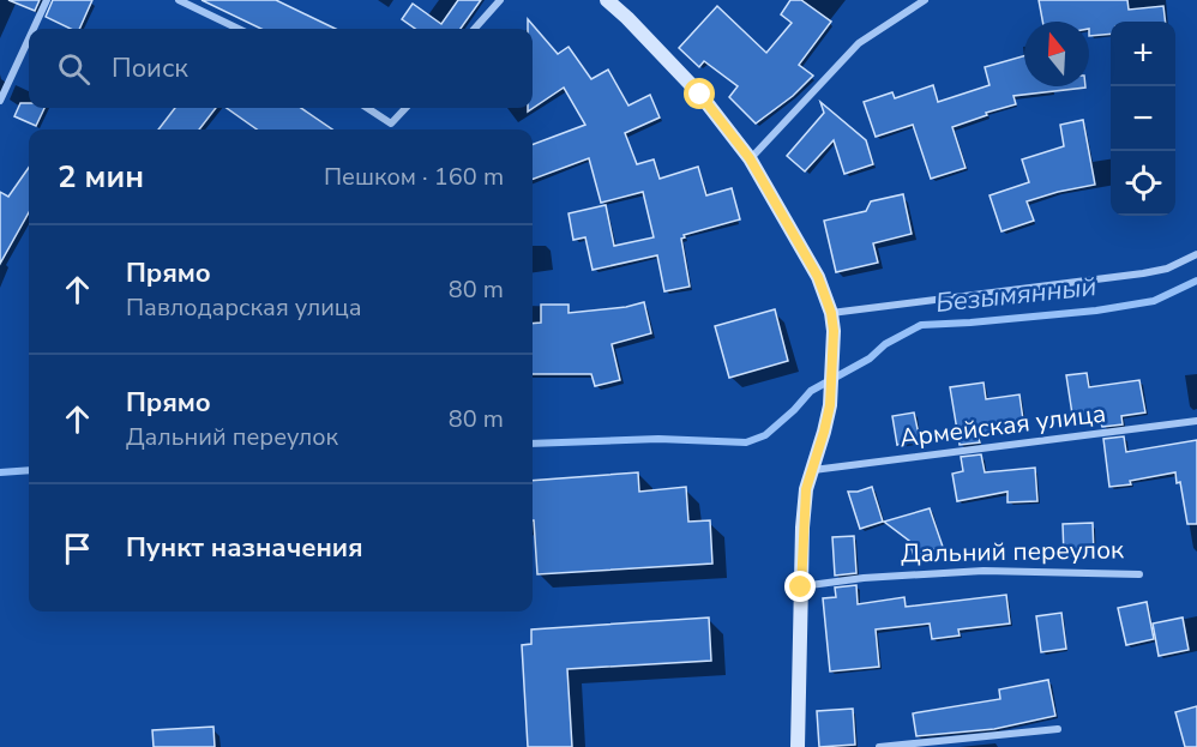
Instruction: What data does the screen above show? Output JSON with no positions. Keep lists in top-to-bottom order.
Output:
{
  "streets": {
    "street": ["Армейская улица", "Дальний переулок"]
  },
  "water": ["Безымянный"],
  "north": "top",
  "page": {
    "map_buttons": ["+", "−"],
    "search": "Поиск",
    "heading": ["2 мин", "Пешком · 160 m"],
    "list": [
      ["Прямо", "Павлодарская улица", "80 m"],
      ["Прямо", "Дальний переулок", "80 m"],
      "Пункт назначения"
    ]
  }
}
